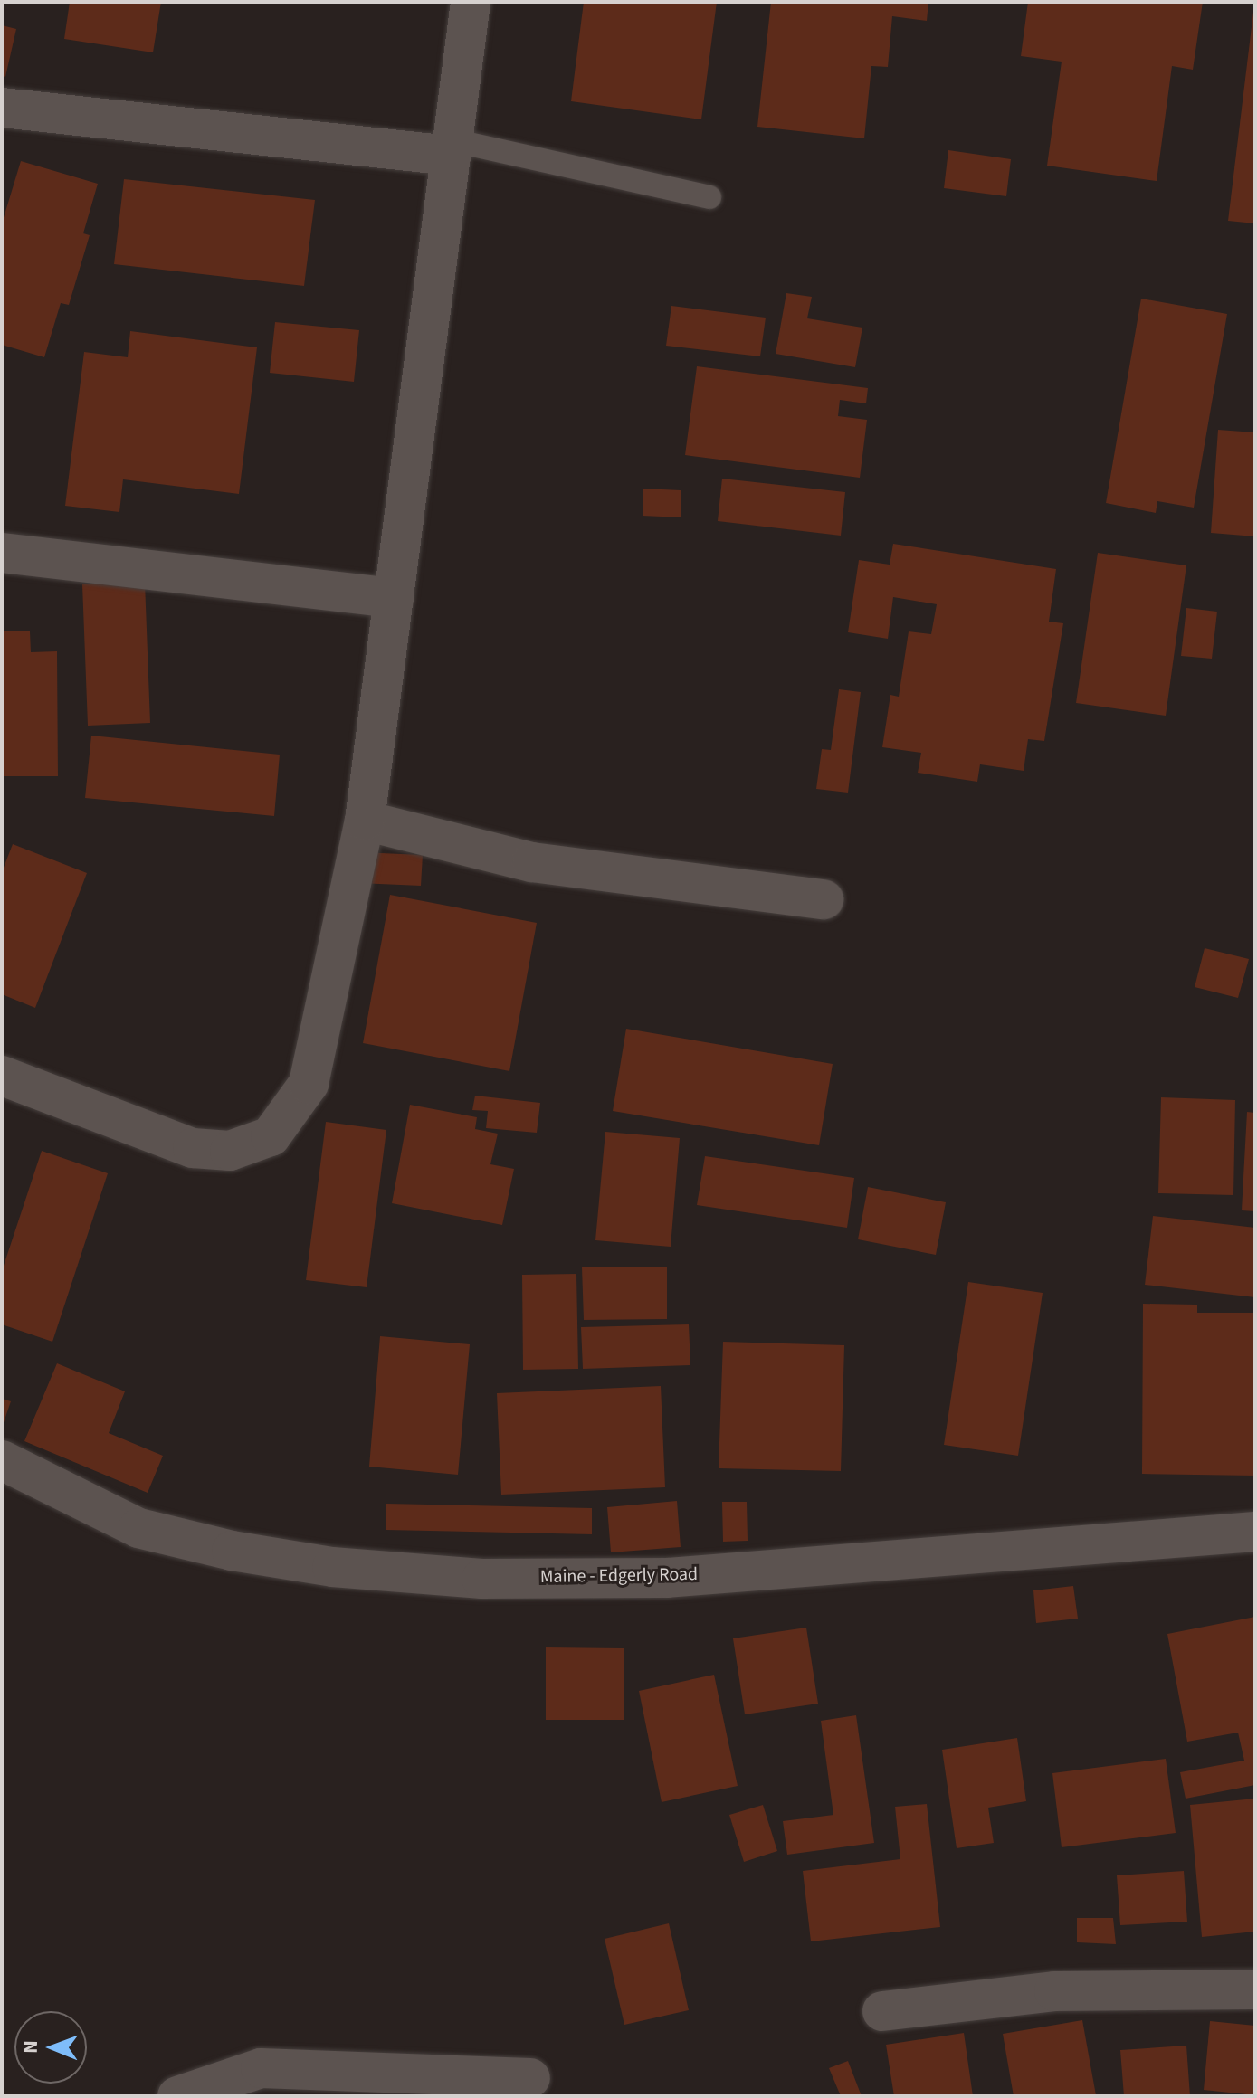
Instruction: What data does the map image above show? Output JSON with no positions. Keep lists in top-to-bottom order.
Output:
{
  "streets": {
    "street": ["Maine - Edgerly Road"]
  },
  "north": "left"
}
